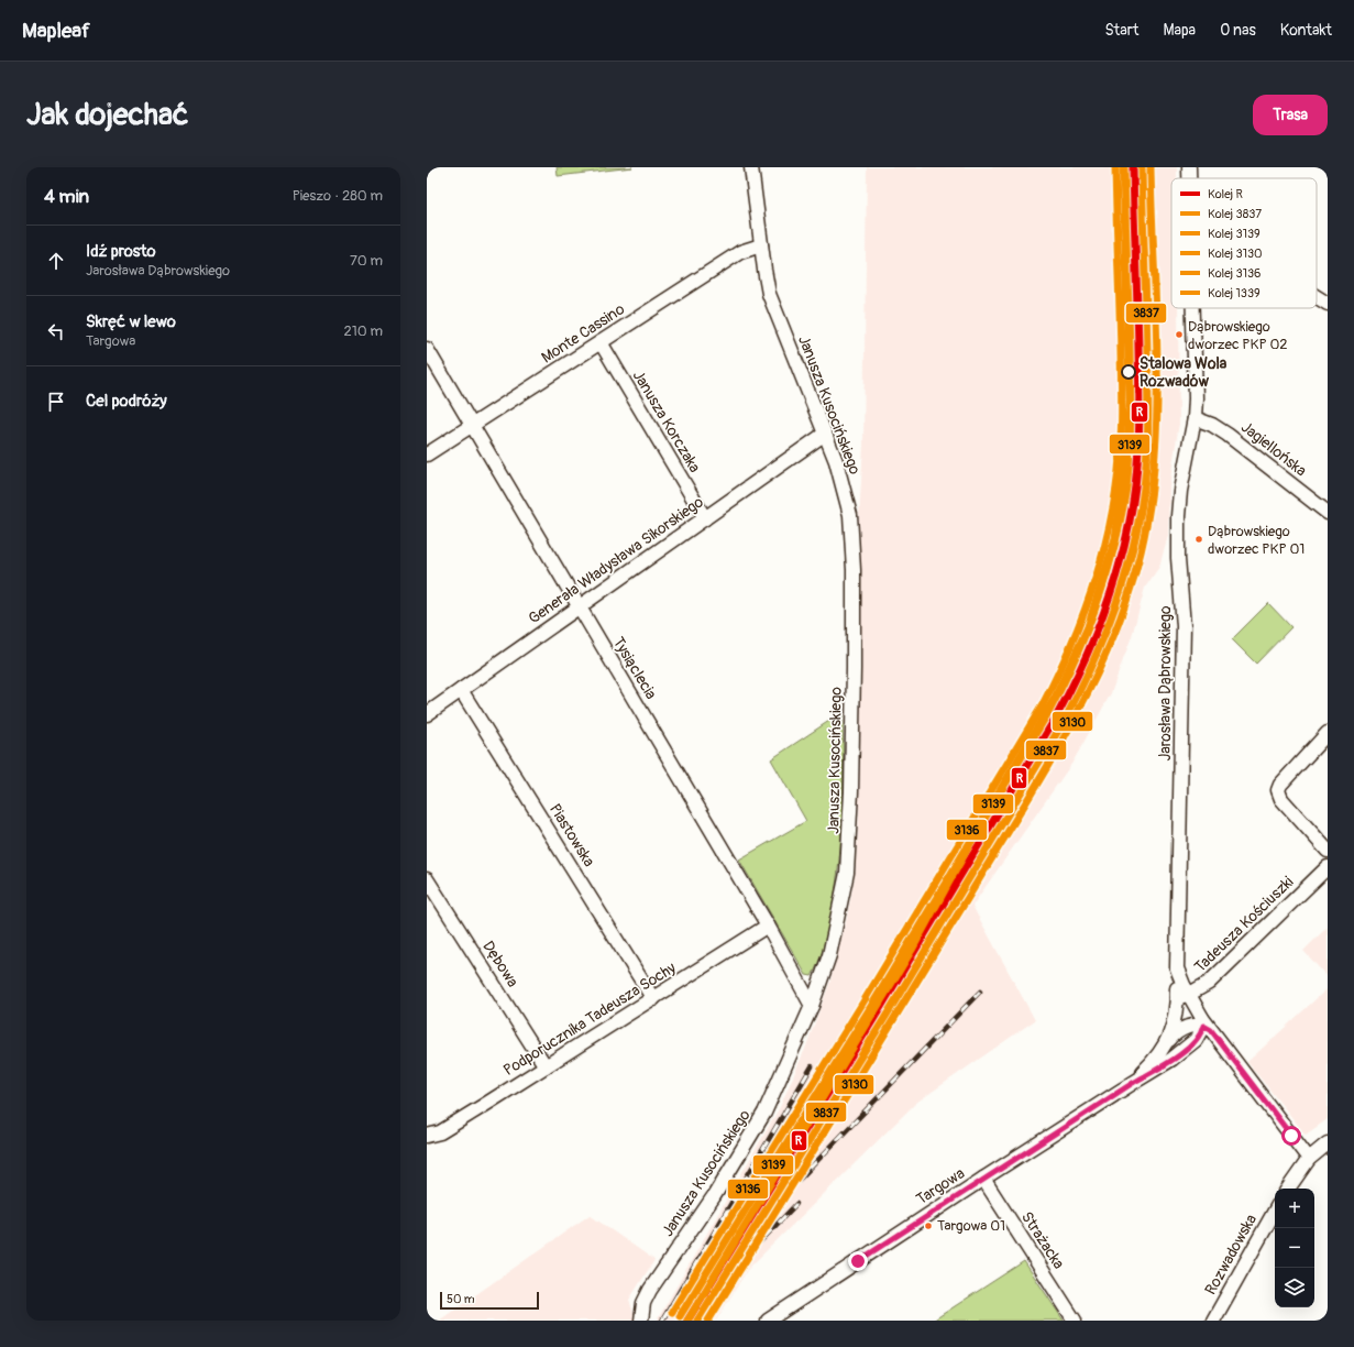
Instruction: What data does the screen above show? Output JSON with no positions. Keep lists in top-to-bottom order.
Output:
{
  "streets": {
    "street": [
      "Monte Cassino",
      "Janusza Kusocińskiego",
      "Janusza Korczaka",
      "Jagiellońska",
      "Generała Władysława Sikorskiego",
      "Tysiąclecia",
      "Jarosława Dąbrowskiego",
      "Piastowska",
      "Tadeusza Kościuszki",
      "Dębowa",
      "Podporucznika Tadeusza Sochy",
      "Targowa",
      "Strażacka",
      "Rozwadowska"
    ]
  },
  "crossings": [
    ["Monte Cassino", "Janusza Kusocińskiego"],
    ["Monte Cassino", "Janusza Korczaka"],
    ["Monte Cassino", "Tysiąclecia"],
    ["Janusza Kusocińskiego", "Generała Władysława Sikorskiego"],
    ["Janusza Kusocińskiego", "Tysiąclecia"],
    ["Janusza Korczaka", "Generała Władysława Sikorskiego"],
    ["Jagiellońska", "Jarosława Dąbrowskiego"],
    ["Generała Władysława Sikorskiego", "Tysiąclecia"],
    ["Generała Władysława Sikorskiego", "Piastowska"],
    ["Tysiąclecia", "Podporucznika Tadeusza Sochy"],
    ["Jarosława Dąbrowskiego", "Targowa"],
    ["Piastowska", "Podporucznika Tadeusza Sochy"],
    ["Tadeusza Kościuszki", "Targowa"],
    ["Dębowa", "Podporucznika Tadeusza Sochy"],
    ["Targowa", "Strażacka"]
  ],
  "places": [
    "Dąbrowskiego dworzec PKP 02",
    "Stalowa Wola Rozwadów",
    "Dąbrowskiego dworzec PKP 01",
    "Targowa 01"
  ],
  "lines": [
    "rail line R",
    "rail line 3837",
    "rail line 3139",
    "rail line 3130",
    "rail line 3136",
    "rail line 1339"
  ],
  "legend": [
    "Kolej R",
    "Kolej 3837",
    "Kolej 3139",
    "Kolej 3130",
    "Kolej 3136",
    "Kolej 1339"
  ],
  "scale_bar": "50 m",
  "page": {
    "header": "Mapleaf",
    "nav": [
      "Start",
      "Mapa",
      "O nas",
      "Kontakt"
    ],
    "buttons": "Trasa",
    "title": "Jak dojechać",
    "heading": ["4 min", "Pieszo · 280 m"],
    "list": [
      ["Idź prosto", "Jarosława Dąbrowskiego", "70 m"],
      ["Skręć w lewo", "Targowa", "210 m"],
      "Cel podróży"
    ],
    "map_buttons": ["+", "−"],
    "scale": "50 m"
  }
}
